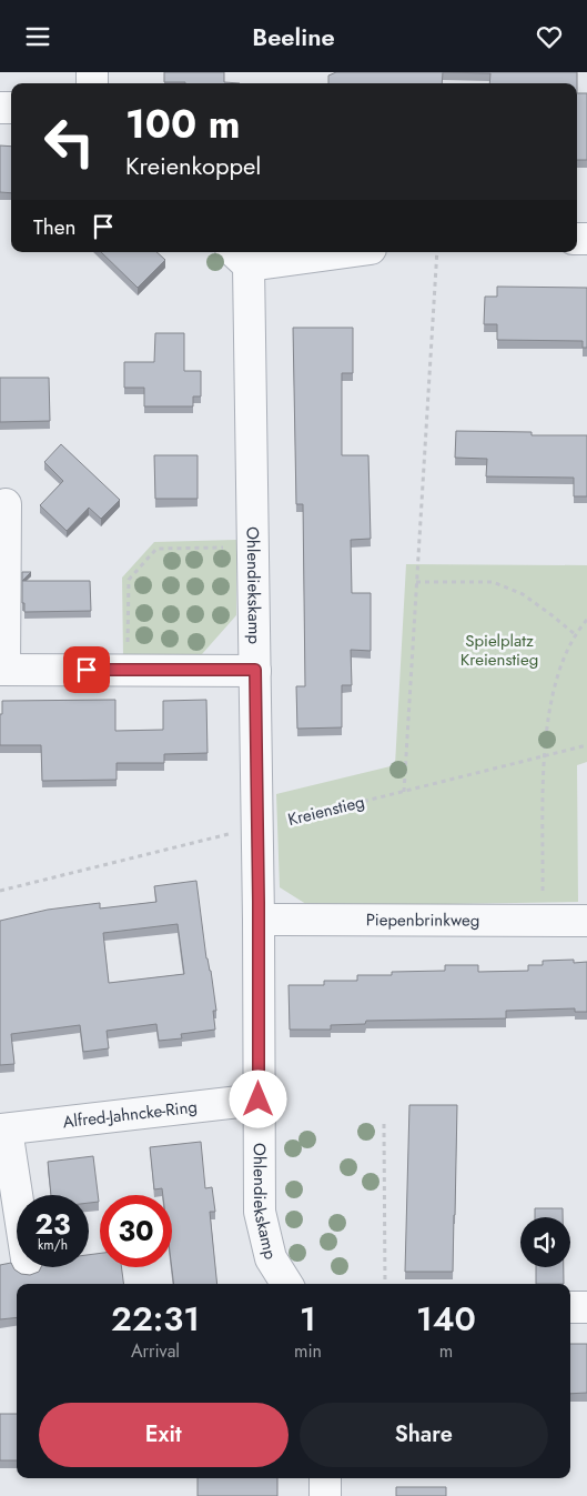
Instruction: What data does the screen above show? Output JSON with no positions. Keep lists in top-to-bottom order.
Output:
{
  "streets": {
    "street": ["Ohlendiekskamp", "Piepenbrinkweg", "Alfred-Jahncke-Ring"],
    "path": ["Kreienstieg"]
  },
  "crossings": [
    ["Ohlendiekskamp", "Kreienstieg"],
    ["Ohlendiekskamp", "Piepenbrinkweg"],
    ["Ohlendiekskamp", "Alfred-Jahncke-Ring"]
  ],
  "parks": ["Spielplatz Kreienstieg"],
  "page": {
    "header": "Beeline",
    "turn": ["100 m", "Kreienkoppel"],
    "then": "Then",
    "speed": "23 km/h",
    "limit": "30",
    "eta": [
      "22:31",
      "Arrival",
      "1",
      "min",
      "140",
      "m"
    ],
    "buttons": ["Exit", "Share"]
  }
}
